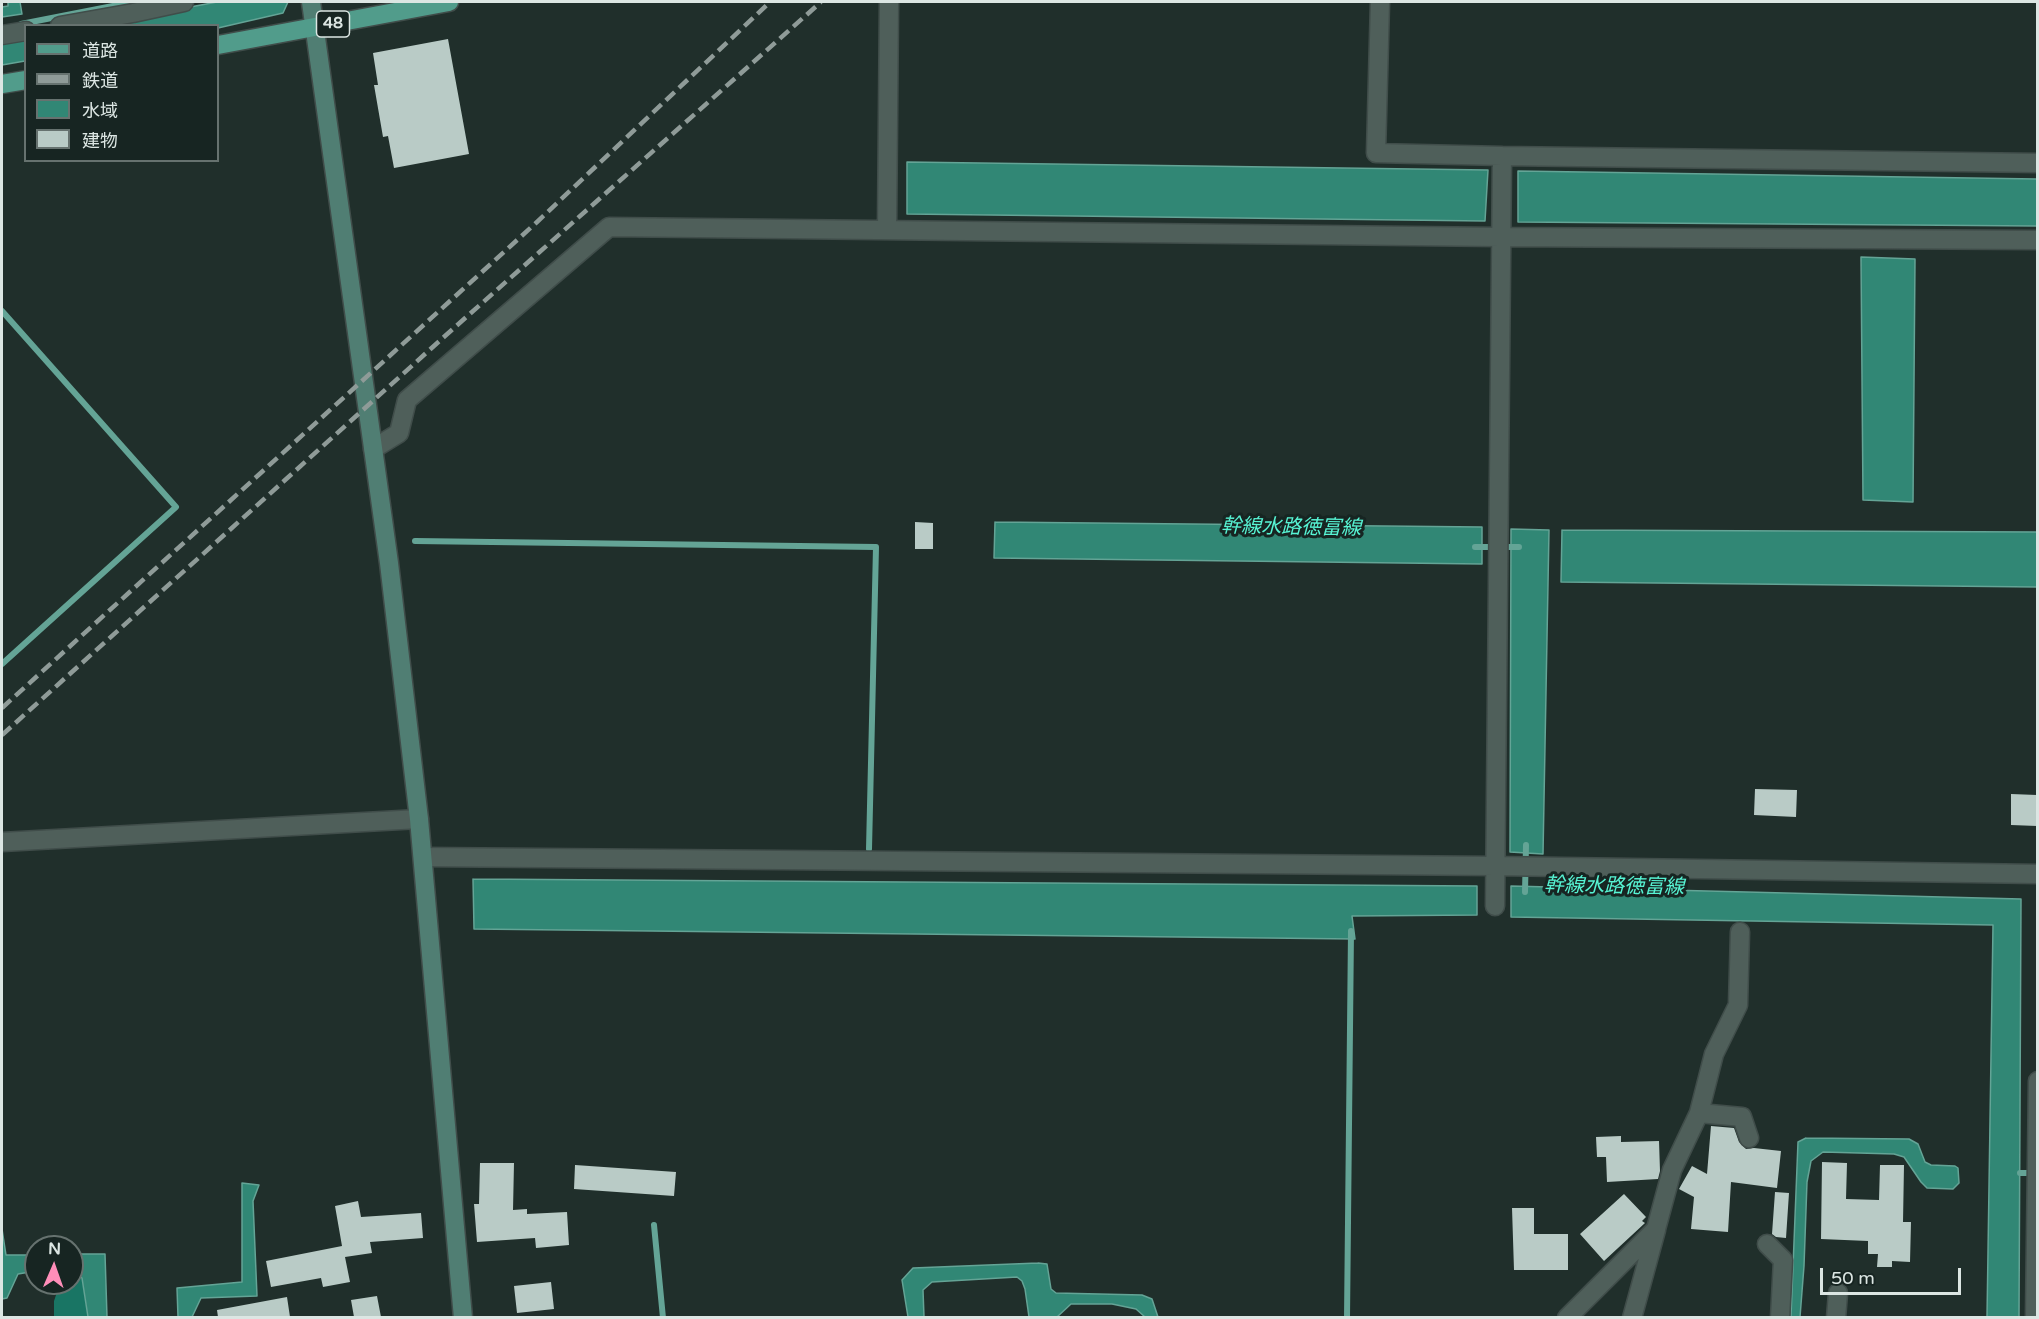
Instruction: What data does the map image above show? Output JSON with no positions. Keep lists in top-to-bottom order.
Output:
{
  "streets": {
    "main road": ["48"]
  },
  "water": ["幹線水路徳富線"],
  "legend": [
    "道路",
    "鉄道",
    "水域",
    "建物"
  ],
  "scale_bar": "50 m",
  "north": "top"
}
